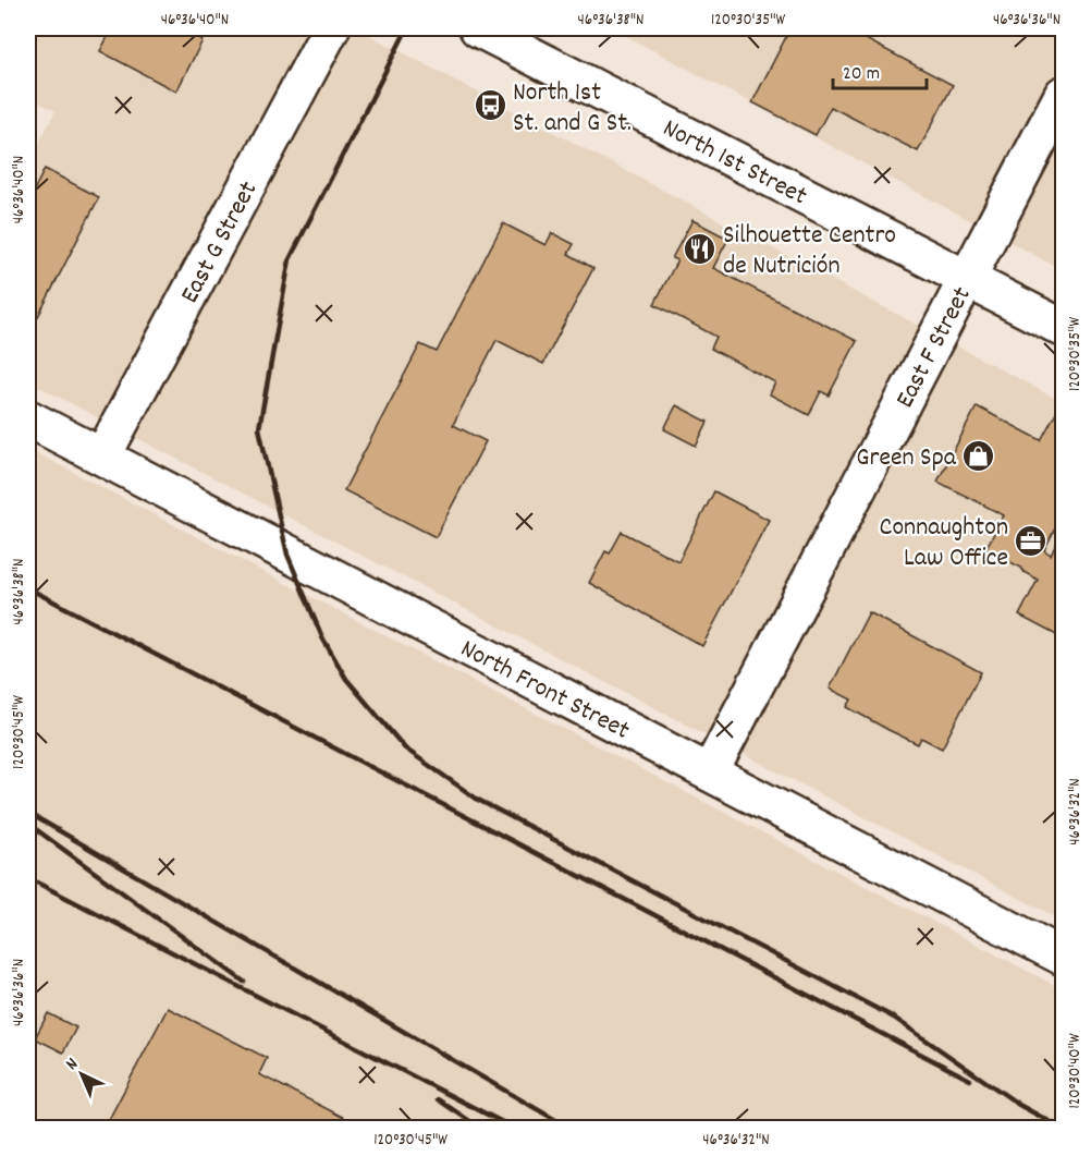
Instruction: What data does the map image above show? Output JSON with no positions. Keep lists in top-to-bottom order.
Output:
{
  "streets": {
    "street": [
      "North 1st Street",
      "East G Street",
      "East F Street",
      "North Front Street"
    ]
  },
  "crossings": [
    ["North 1st Street", "East F Street"],
    ["East G Street", "North Front Street"],
    ["East F Street", "North Front Street"]
  ],
  "places": {
    "bus stop": ["North 1st St. and G St."],
    "restaurant": ["Silhouette Centro de Nutrición"],
    "shop": ["Green Spa"],
    "office": ["Connaughton Law Office"]
  },
  "scale_bar": "20 m",
  "north": "top left",
  "coordinates": [
    "46°36'40\"N",
    "46°36'38\"N",
    "120°30'35\"W",
    "46°36'36\"N",
    "120°30'45\"W",
    "46°36'32\"N",
    "120°30'40\"W"
  ]
}
